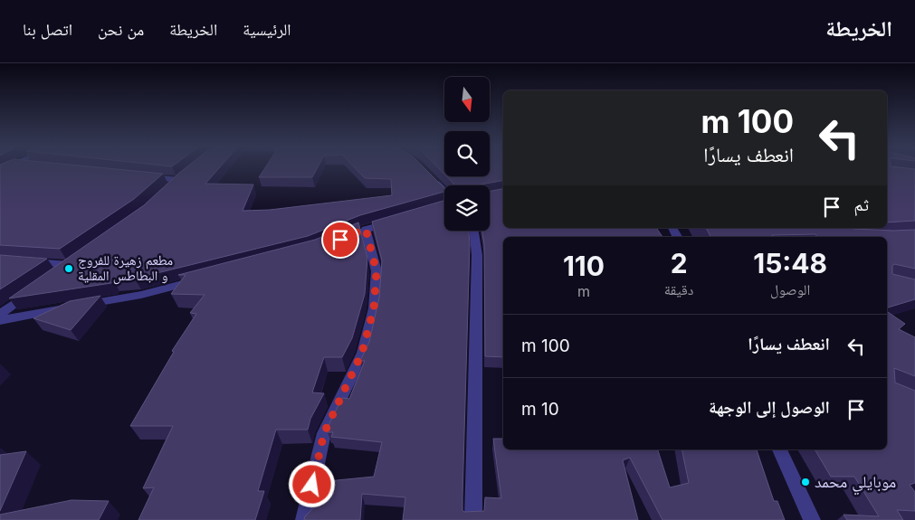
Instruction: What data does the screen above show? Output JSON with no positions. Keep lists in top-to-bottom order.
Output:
{
  "places": ["مطعم زهيرة للفروج و البطاطس المقلية", "موبايلي محمد"],
  "north": "bottom",
  "page": {
    "header": "الخريطة",
    "nav": [
      "الرئيسية",
      "الخريطة",
      "من نحن",
      "اتصل بنا"
    ],
    "turn": ["100 m", "انعطف يسارًا"],
    "then": "ثم",
    "eta": [
      "15:48",
      "الوصول",
      "2",
      "دقيقة",
      "110",
      "m"
    ],
    "list": [
      {
        "name": "انعطف يسارًا",
        "value": "100 m"
      },
      {
        "name": "الوصول إلى الوجهة",
        "value": "10 m"
      }
    ]
  }
}
